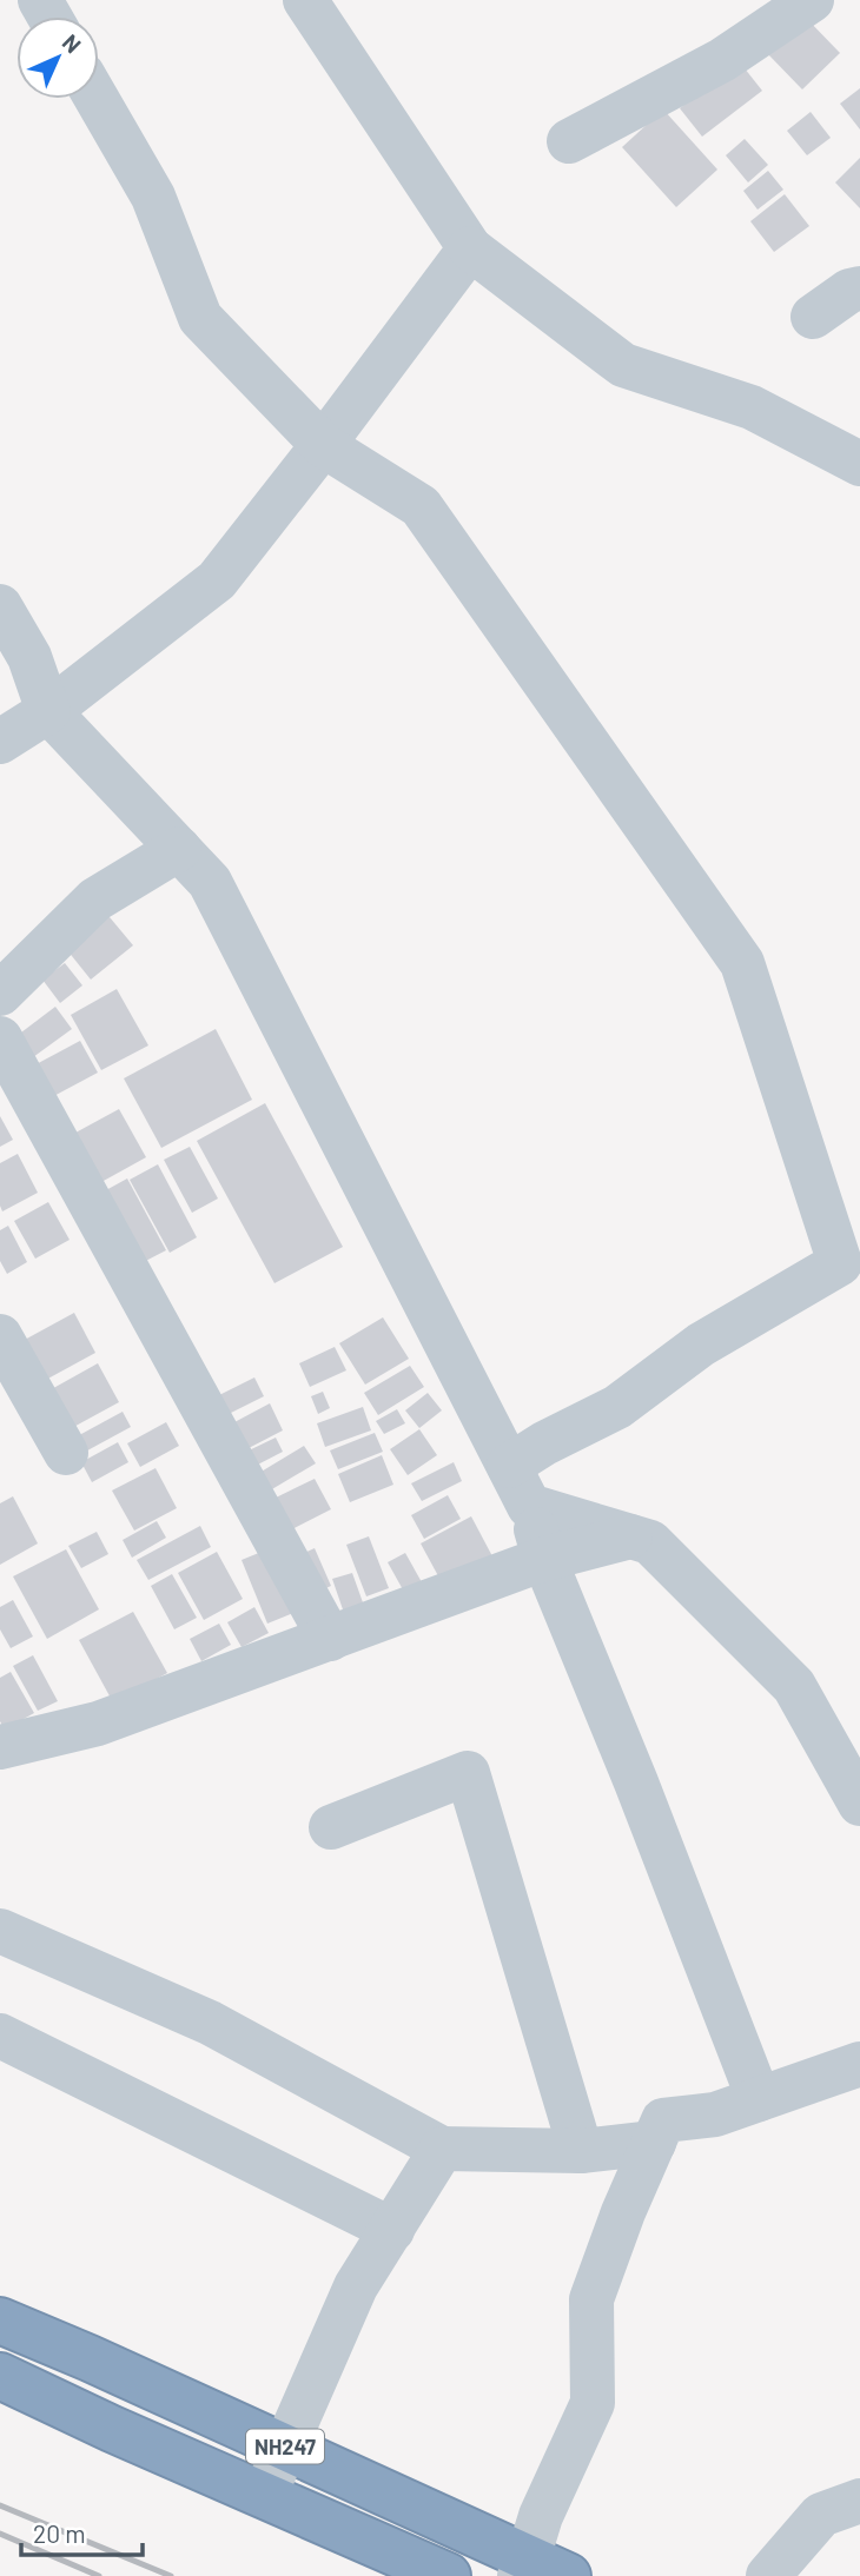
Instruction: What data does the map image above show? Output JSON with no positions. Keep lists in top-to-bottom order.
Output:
{
  "streets": {
    "highway": ["NH247"]
  },
  "scale_bar": "20 m",
  "north": "top right"
}
